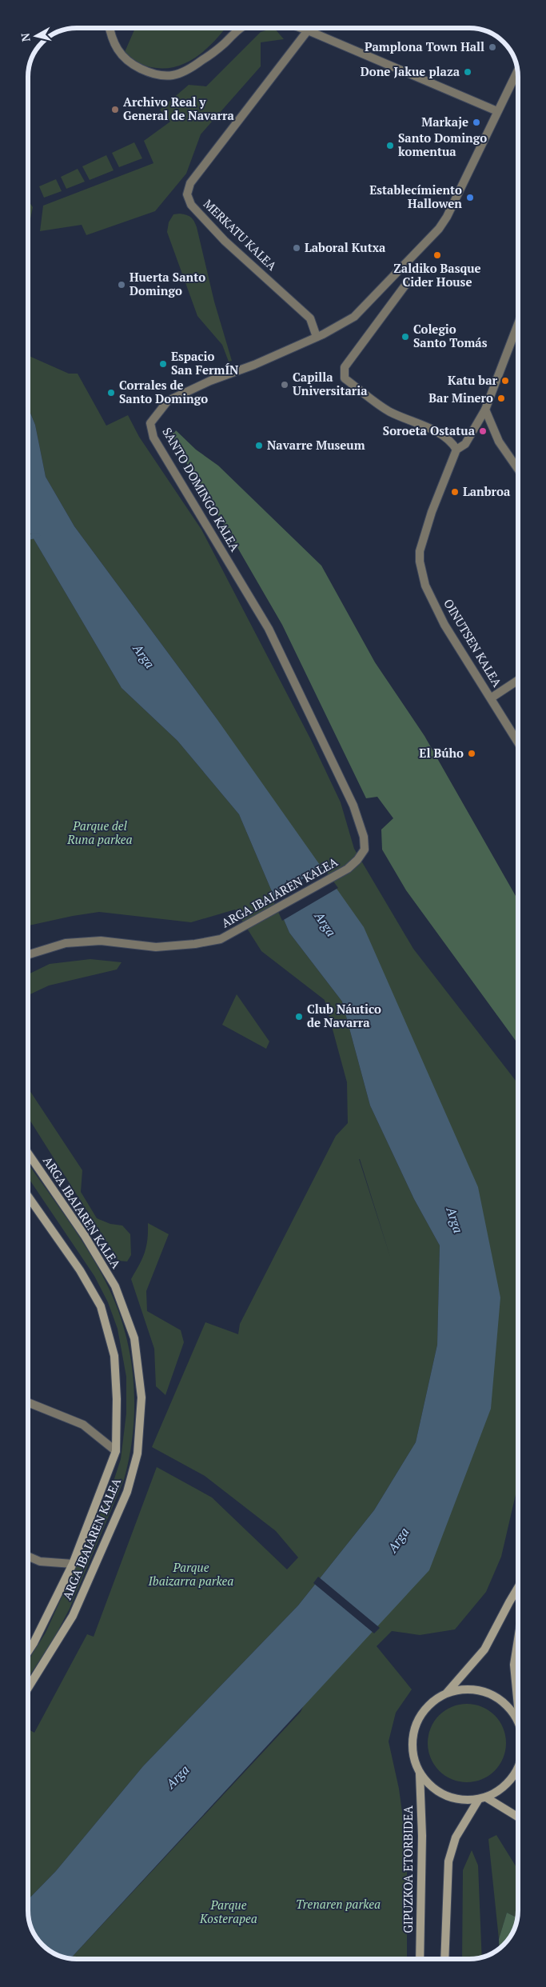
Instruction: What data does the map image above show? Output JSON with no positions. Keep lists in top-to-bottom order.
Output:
{
  "streets": {
    "street": [
      "MERKATU KALEA",
      "SANTO DOMINGO KALEA",
      "OINUTSEN KALEA",
      "ARGA IBAIAREN KALEA",
      "GIPUZKOA ETORBIDEA"
    ]
  },
  "crossings": [
    ["MERKATU KALEA", "SANTO DOMINGO KALEA"],
    ["SANTO DOMINGO KALEA", "ARGA IBAIAREN KALEA"]
  ],
  "water": ["Arga"],
  "parks": [
    "Parque del Runa parkea",
    "Parque Ibaizarra parkea",
    "Trenaren parkea",
    "Parque Kosterapea"
  ],
  "places": [
    "Pamplona Town Hall",
    "Done Jakue plaza",
    "Archivo Real y General de Navarra",
    "Markaje",
    "Santo Domingo komentua",
    "Establecímiento Hallowen",
    "Laboral Kutxa",
    "Zaldiko Basque Cider House",
    "Huerta Santo Domingo",
    "Colegio Santo Tomás",
    "Espacio San FermÍN",
    "Katu bar",
    "Capilla Universitaria",
    "Corrales de Santo Domingo",
    "Bar Minero",
    "Soroeta Ostatua",
    "Navarre Museum",
    "Lanbroa",
    "El Búho",
    "Club Náutico de Navarra"
  ],
  "north": "left"
}
